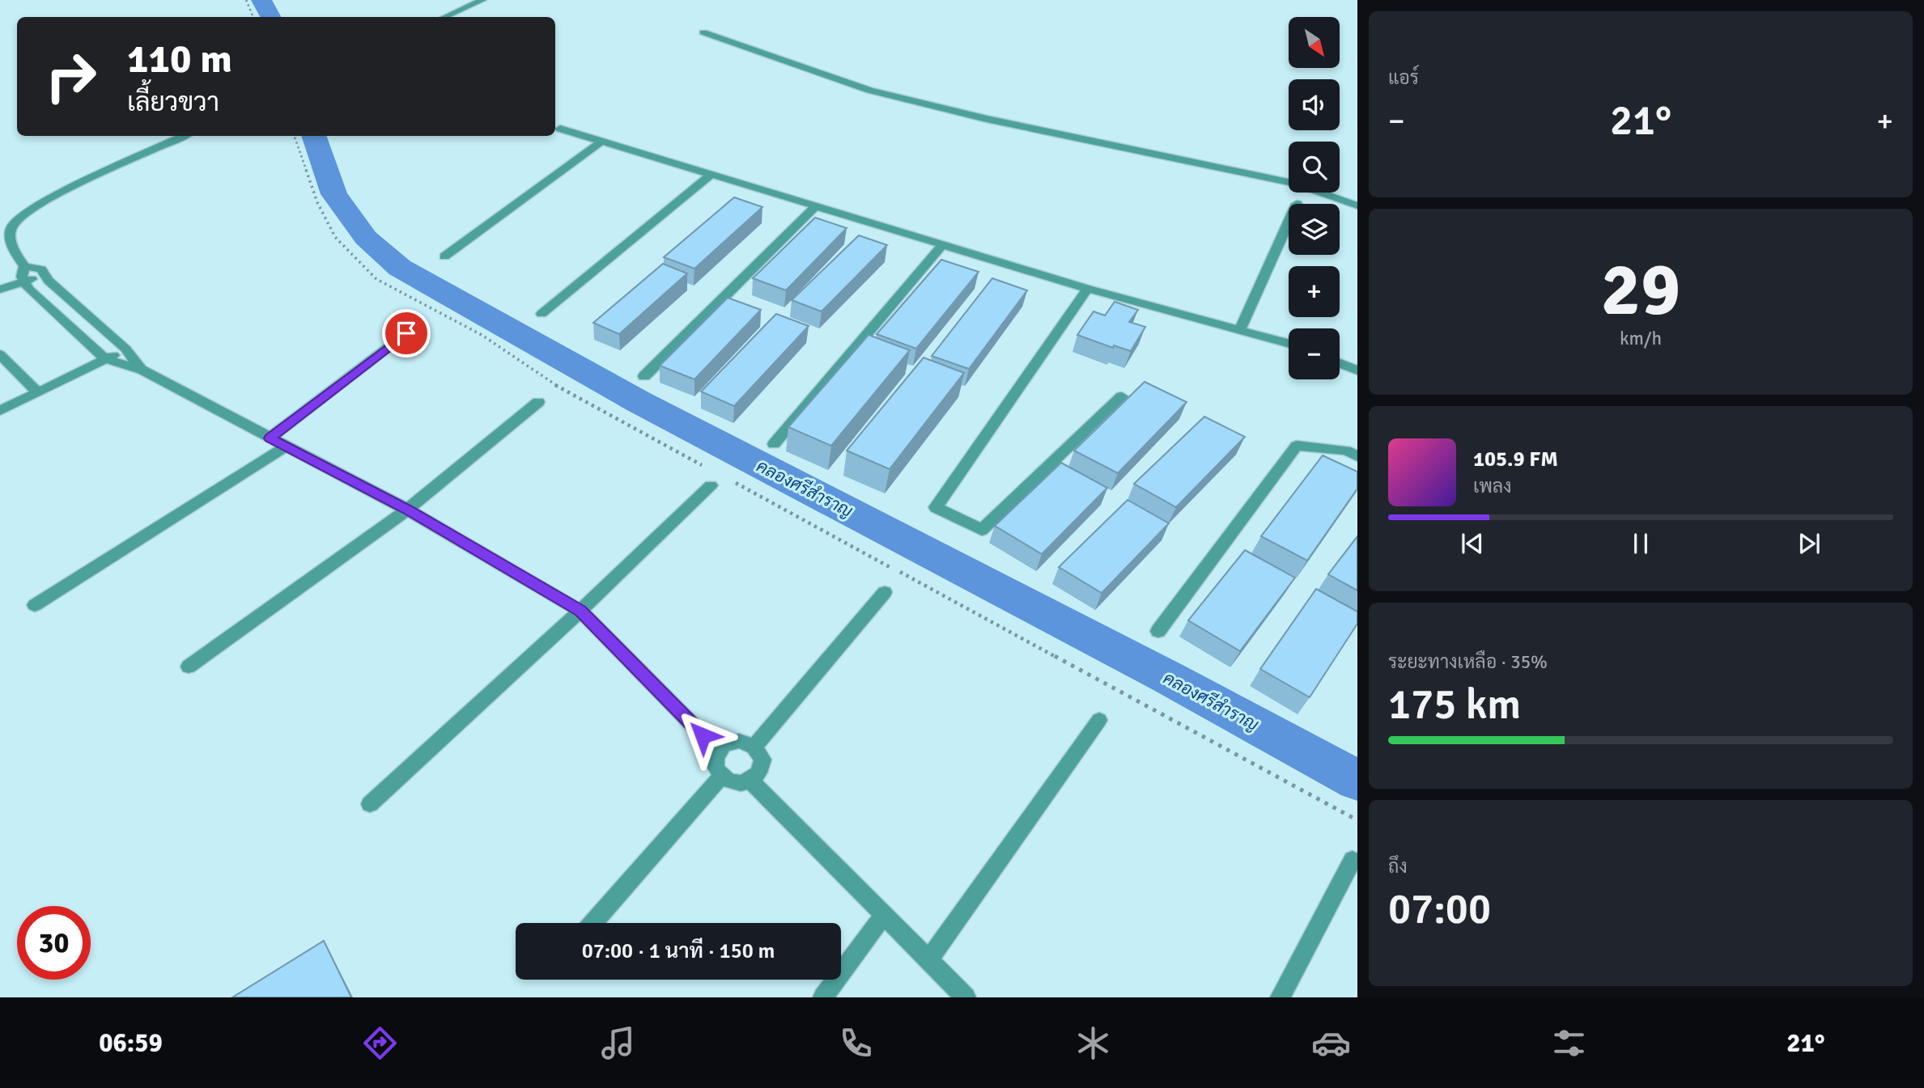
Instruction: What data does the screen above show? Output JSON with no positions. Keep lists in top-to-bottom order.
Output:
{
  "water": ["คลองศรีสำราญ"],
  "north": "bottom right",
  "page": {
    "tile": [
      "แอร์",
      ["29", "km/h"],
      ["ระยะทางเหลือ · 35%", "175 km"],
      ["ถึง", "07:00"]
    ],
    "map_buttons": ["+", "−"],
    "turn": ["110 m", "เลี้ยวขวา"],
    "heat": ["−", "21°", "+"],
    "song": ["105.9 FM", "เพลง"],
    "limit": "30",
    "trip": "07:00 · 1 นาที · 150 m",
    "tabs": ["06:59", "21°"]
  }
}
